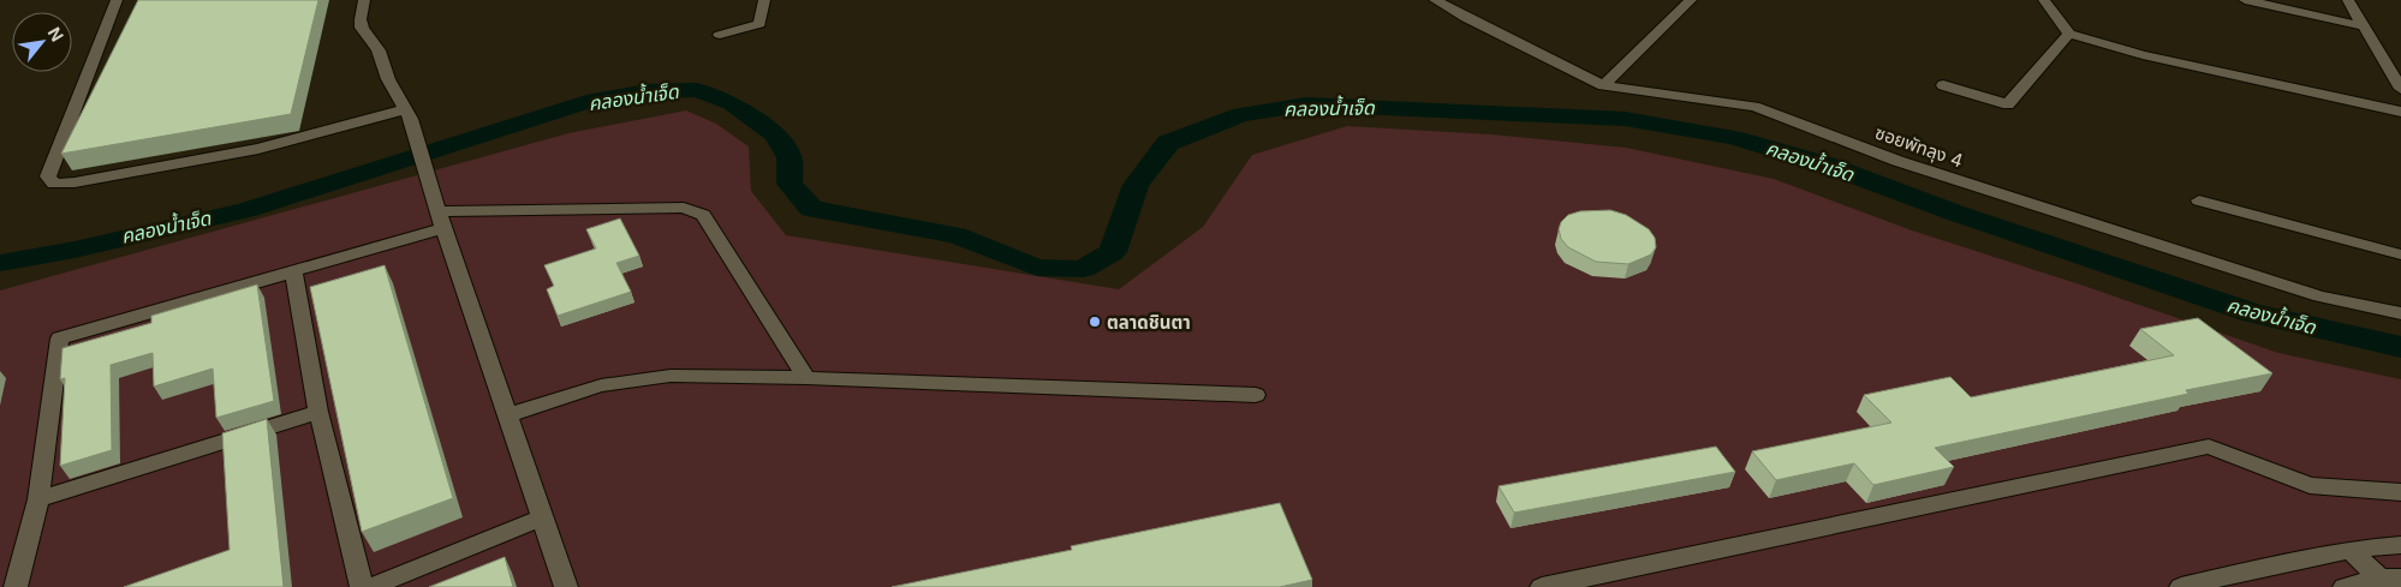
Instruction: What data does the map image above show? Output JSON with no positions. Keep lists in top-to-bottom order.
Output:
{
  "streets": {
    "street": ["ซอยพัทลุง 4"]
  },
  "water": ["คลองน้ำเจ็ด"],
  "places": ["ตลาดชินตา"],
  "north": "top right"
}
